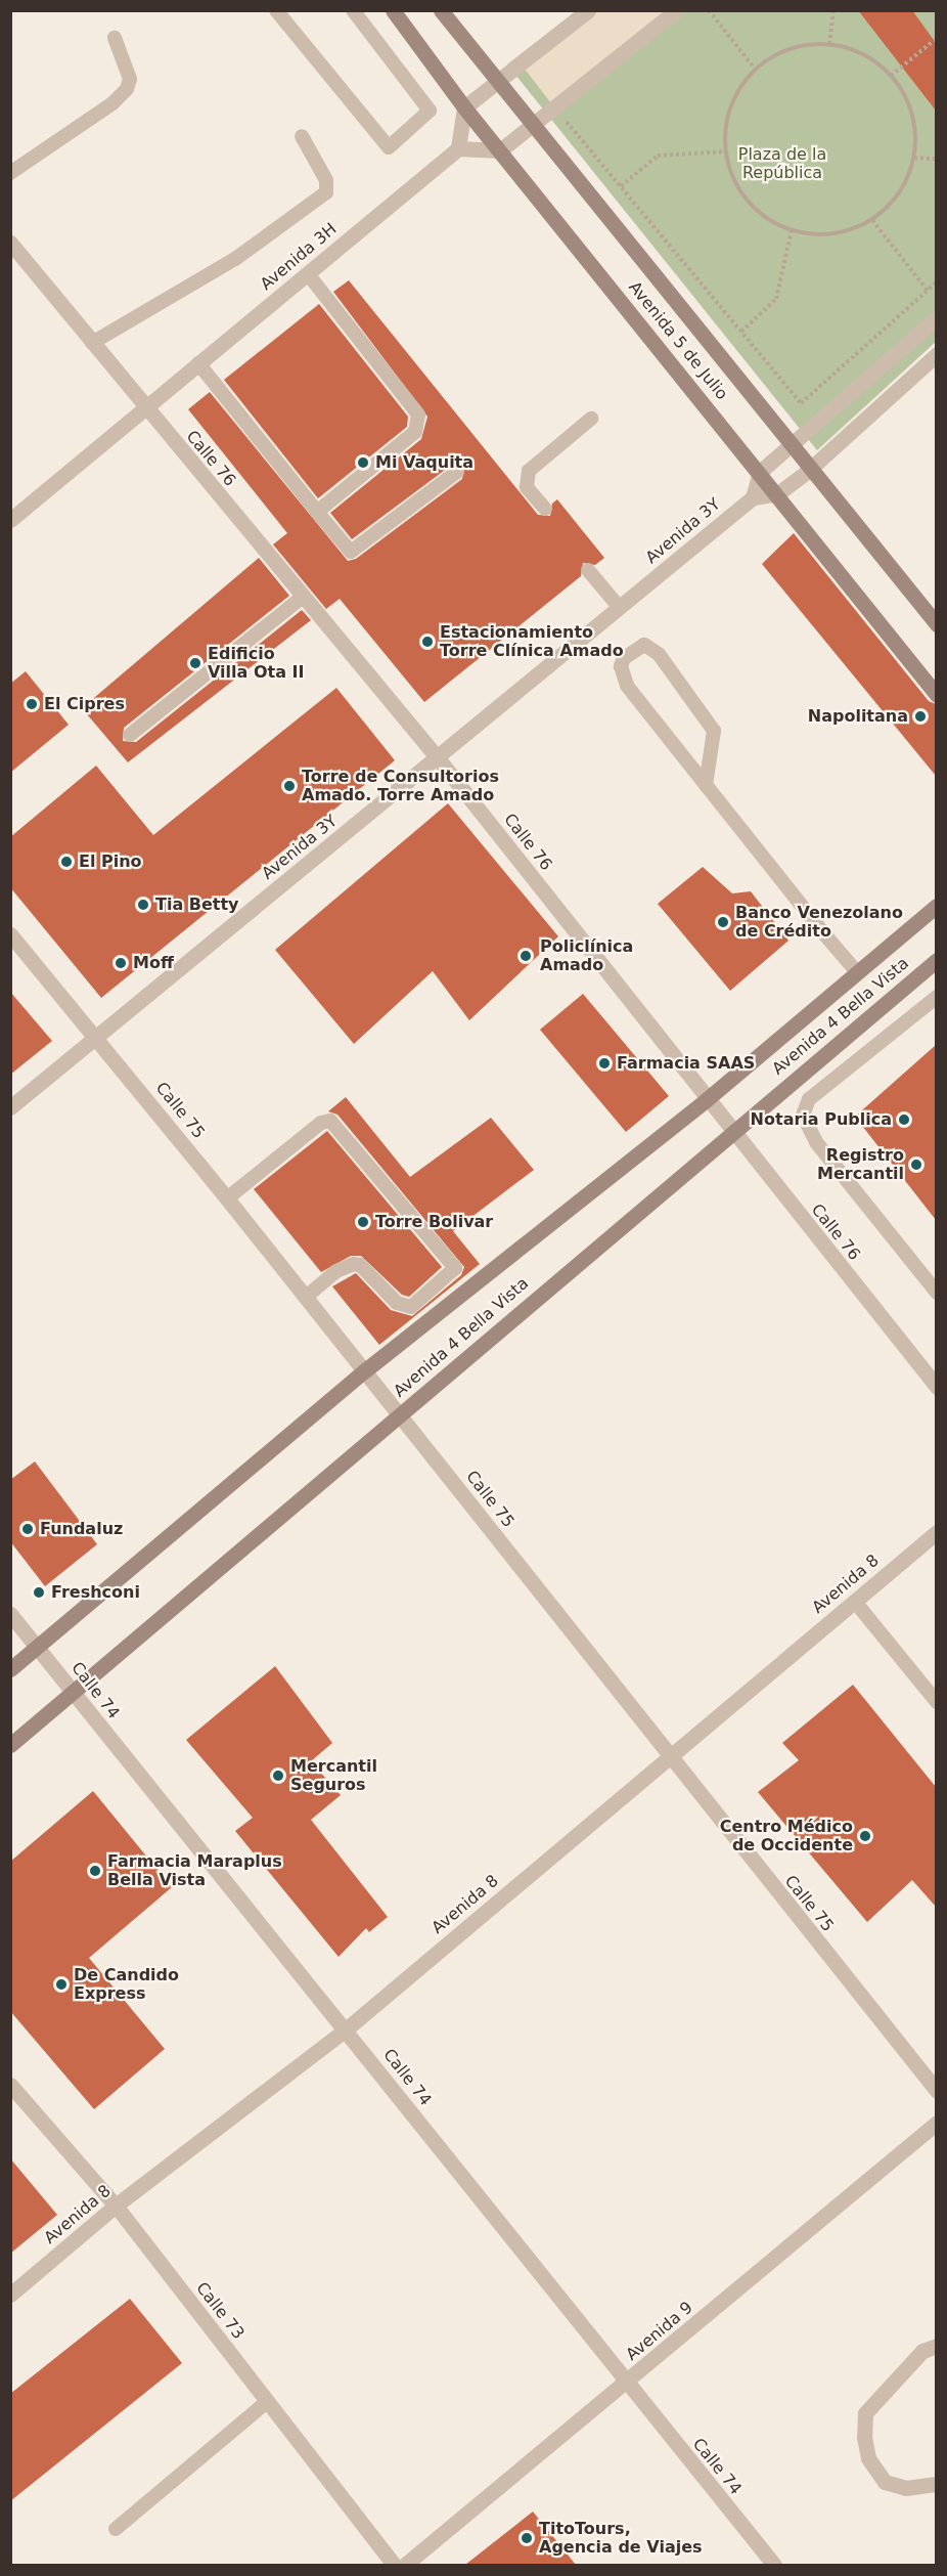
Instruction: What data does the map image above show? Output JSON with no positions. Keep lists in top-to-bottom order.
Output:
{
  "streets": {
    "street": [
      "Avenida 3H",
      "Avenida 5 de Julio",
      "Calle 76",
      "Avenida 3Y",
      "Avenida 4 Bella Vista",
      "Calle 75",
      "Avenida 8",
      "Calle 74",
      "Calle 73",
      "Avenida 9"
    ]
  },
  "crossings": [
    ["Avenida 3H", "Calle 76"],
    ["Calle 76", "Avenida 3Y"],
    ["Calle 76", "Avenida 4 Bella Vista"],
    ["Avenida 3Y", "Calle 75"],
    ["Avenida 4 Bella Vista", "Calle 75"],
    ["Avenida 4 Bella Vista", "Calle 74"],
    ["Calle 75", "Avenida 8"],
    ["Avenida 8", "Calle 74"],
    ["Avenida 8", "Calle 73"],
    ["Calle 74", "Avenida 9"]
  ],
  "parks": ["Plaza de la República"],
  "places": [
    "Mi Vaquita",
    "Estacionamiento Torre Clínica Amado",
    "Edificio Villa Ota II",
    "El Cipres",
    "Napolitana",
    "Torre de Consultorios Amado. Torre Amado",
    "El Pino",
    "Tia Betty",
    "Banco Venezolano de Crédito",
    "Policlínica Amado",
    "Moff",
    "Farmacia SAAS",
    "Notaria Publica",
    "Registro Mercantil",
    "Torre Bolivar",
    "Fundaluz",
    "Freshconi",
    "Mercantil Seguros",
    "Centro Médico de Occidente",
    "Farmacia Maraplus Bella Vista",
    "De Candido Express",
    "TitoTours, Agencia de Viajes"
  ]
}
